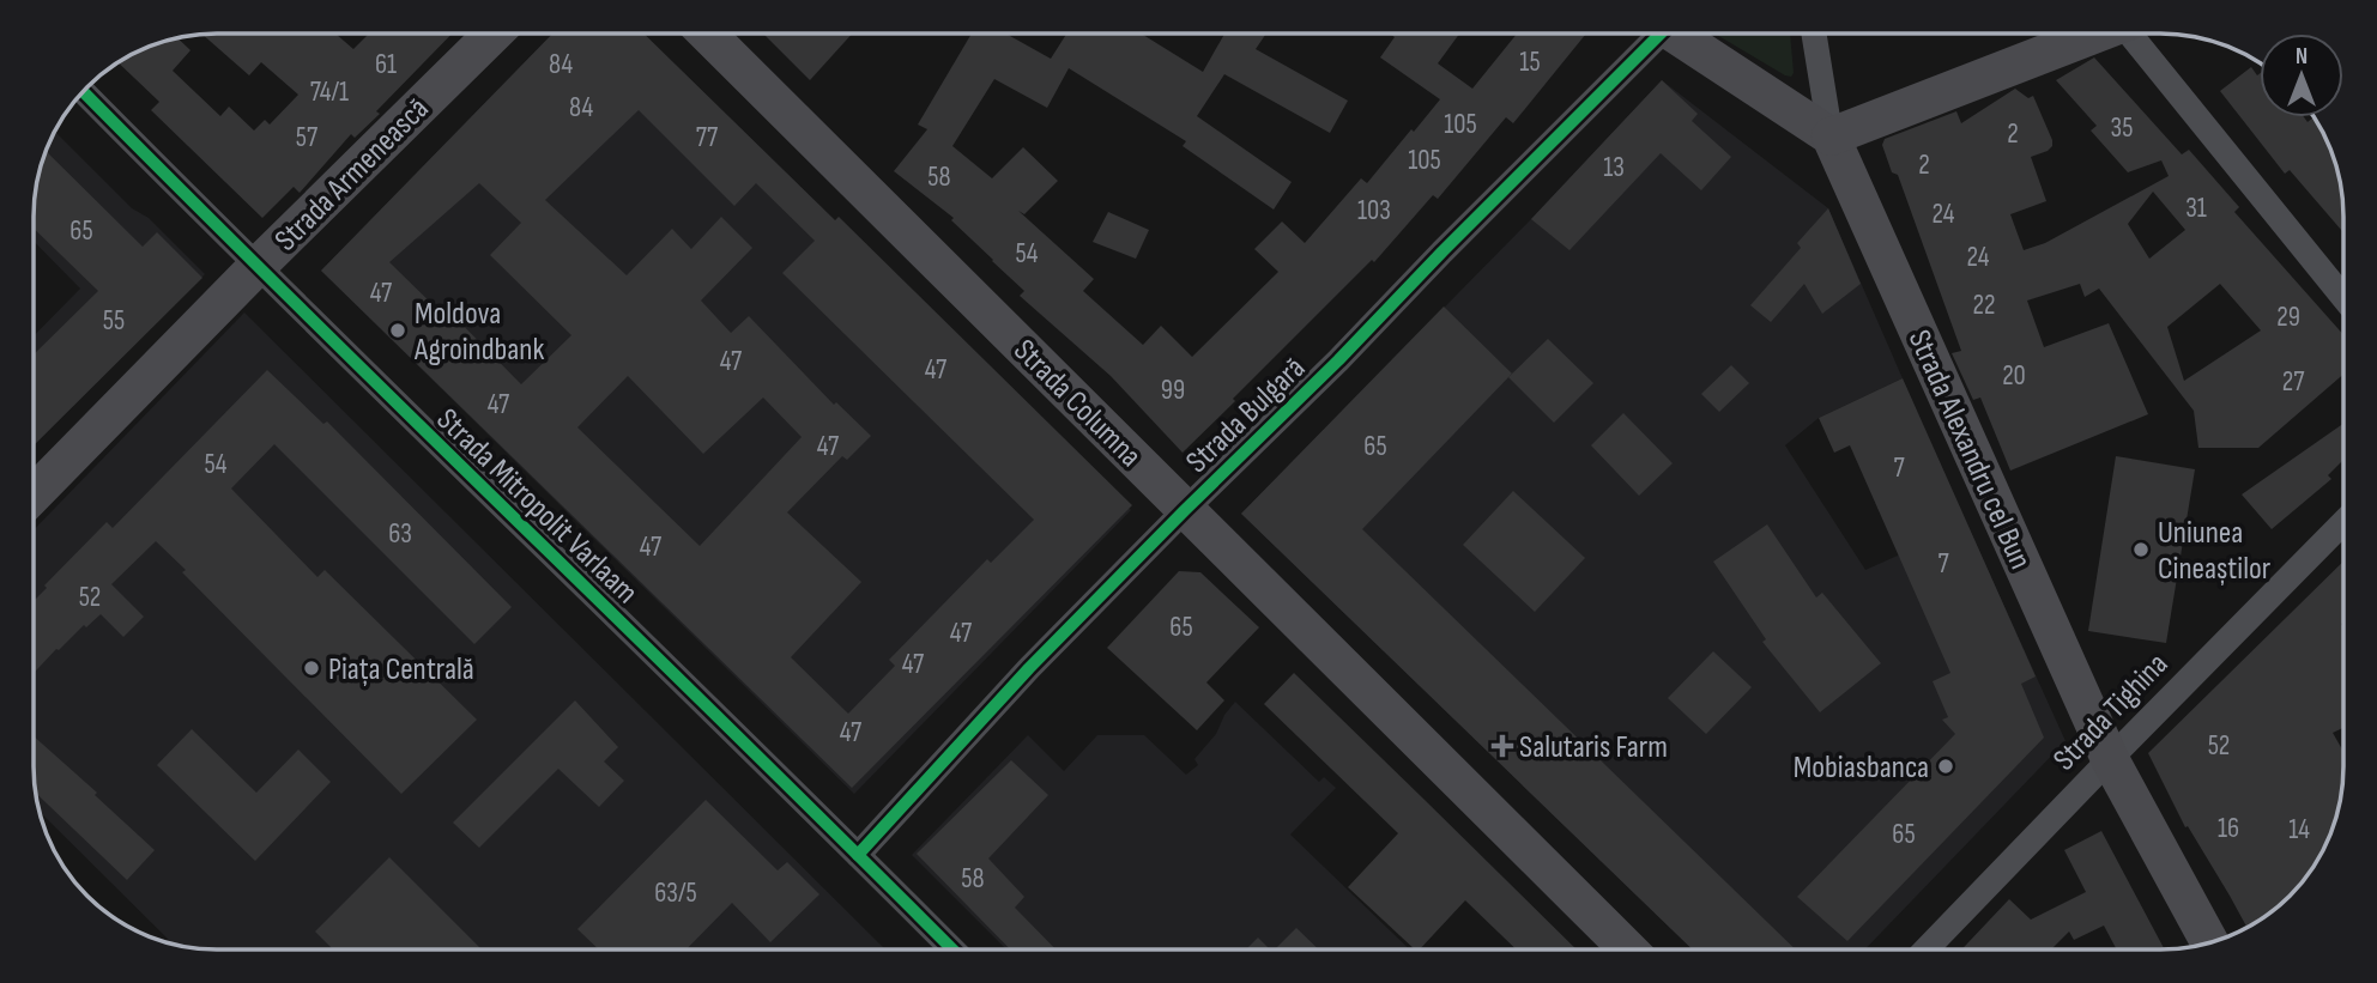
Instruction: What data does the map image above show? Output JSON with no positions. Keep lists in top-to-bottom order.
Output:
{
  "streets": {
    "main road": ["Strada Armenească", "Strada Columna", "Strada Alexandru cel Bun"],
    "street": ["Strada Bulgară", "Strada Mitropolit Varlaam", "Strada Tighina"]
  },
  "crossings": [
    ["Strada Armenească", "Strada Mitropolit Varlaam"],
    ["Strada Columna", "Strada Bulgară"],
    ["Strada Bulgară", "Strada Mitropolit Varlaam"],
    ["Strada Alexandru cel Bun", "Strada Tighina"]
  ],
  "places": {
    "other": [
      "Moldova Agroindbank",
      "Uniunea Cineaștilor",
      "Piața Centrală",
      "Mobiasbanca"
    ],
    "health": ["Salutaris Farm"]
  },
  "house_numbers": [
    "15",
    "61",
    "84",
    "74/1",
    "84",
    "105",
    "35",
    "2",
    "57",
    "77",
    "105",
    "2",
    "13",
    "58",
    "31",
    "103",
    "24",
    "65",
    "54",
    "24",
    "47",
    "22",
    "29",
    "55",
    "47",
    "47",
    "20",
    "27",
    "99",
    "47",
    "47",
    "65",
    "54",
    "7",
    "63",
    "47",
    "7",
    "52",
    "65",
    "47",
    "47",
    "47",
    "52",
    "16",
    "14",
    "65",
    "58",
    "63/5"
  ],
  "north": "top"
}
